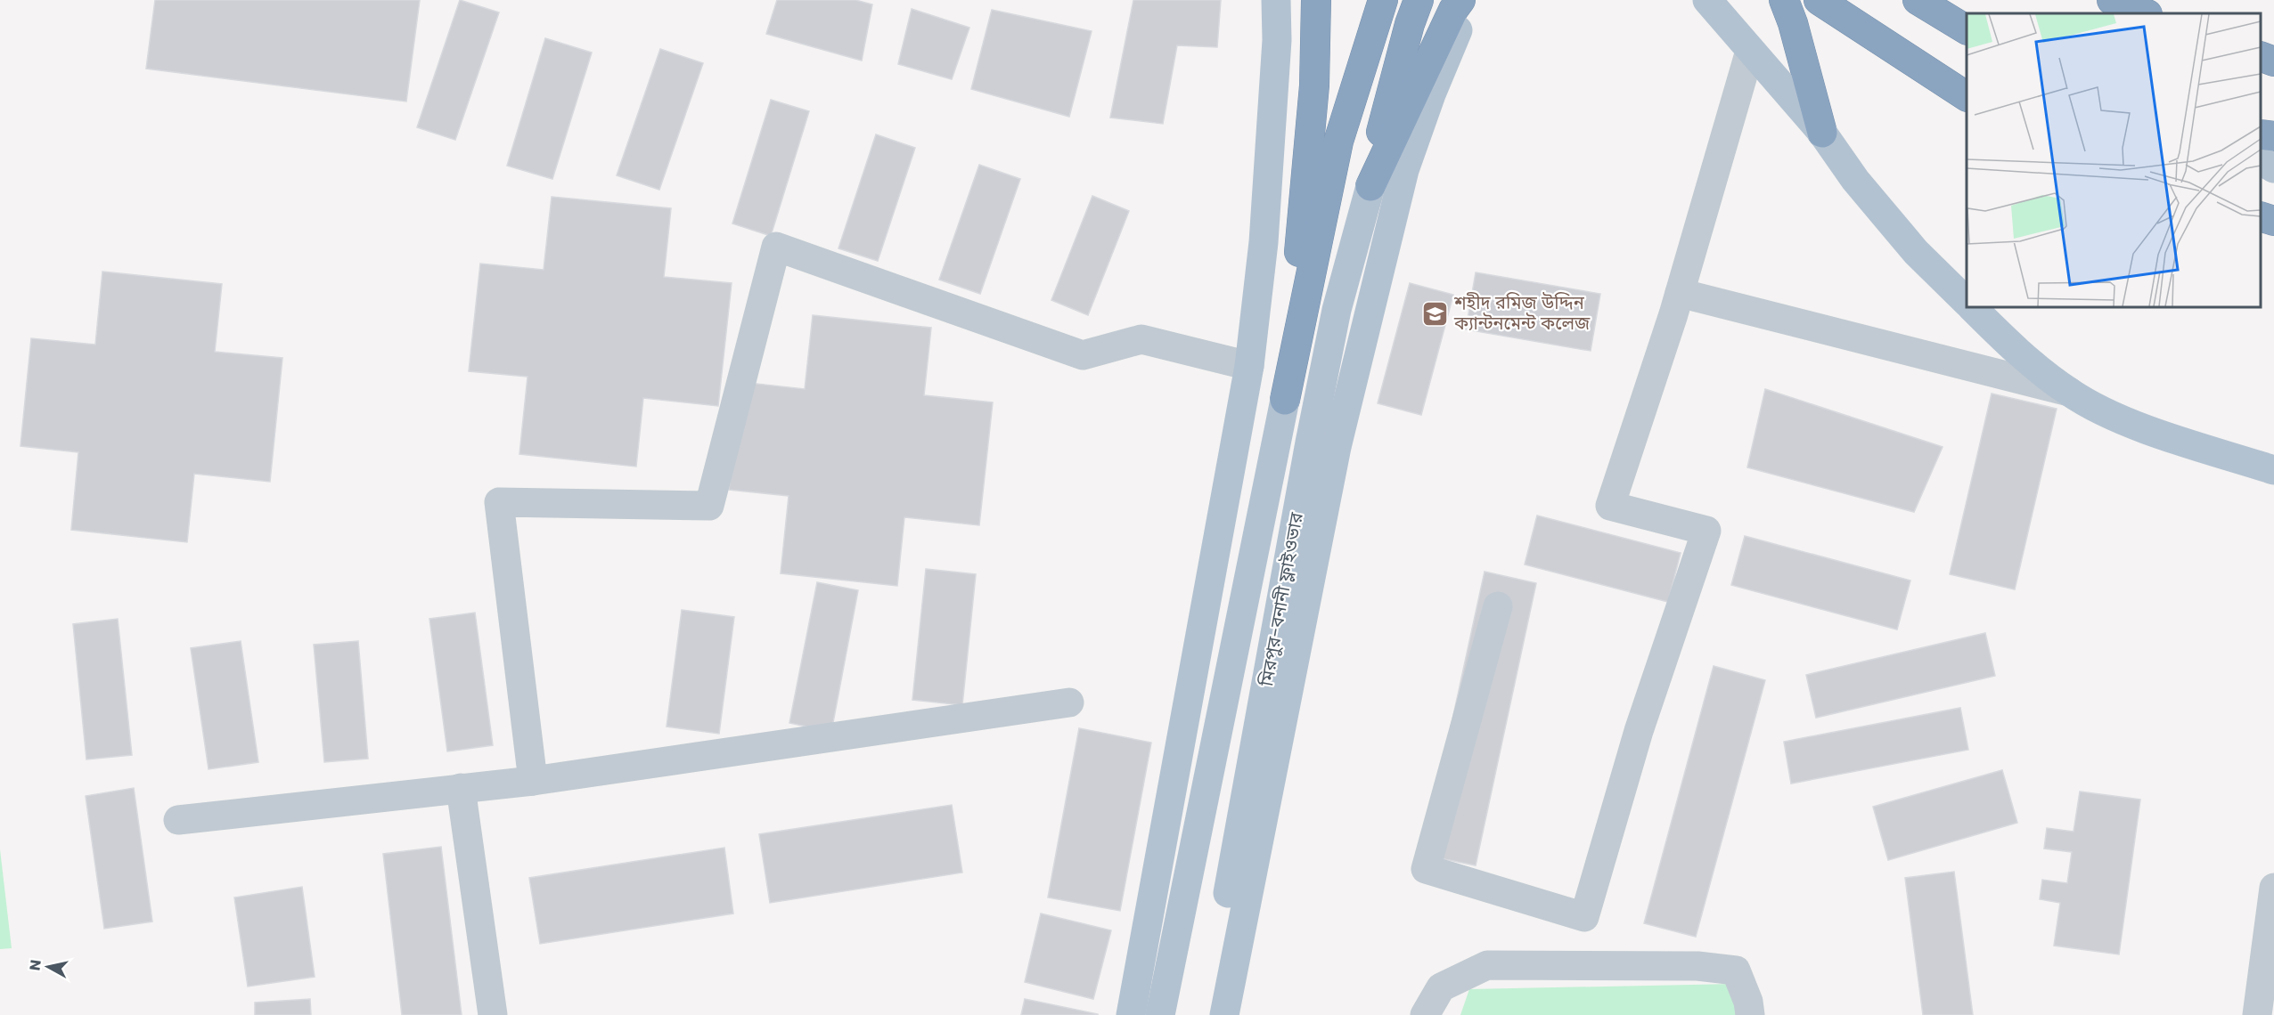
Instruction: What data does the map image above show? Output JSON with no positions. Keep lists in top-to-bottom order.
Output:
{
  "streets": {
    "main road": ["মিরপুর-বনানী ফ্লাইওভার"]
  },
  "places": {
    "school or university": ["শহীদ রমিজ উদ্দিন ক্যান্টনমেন্ট কলেজ"]
  },
  "north": "left"
}
